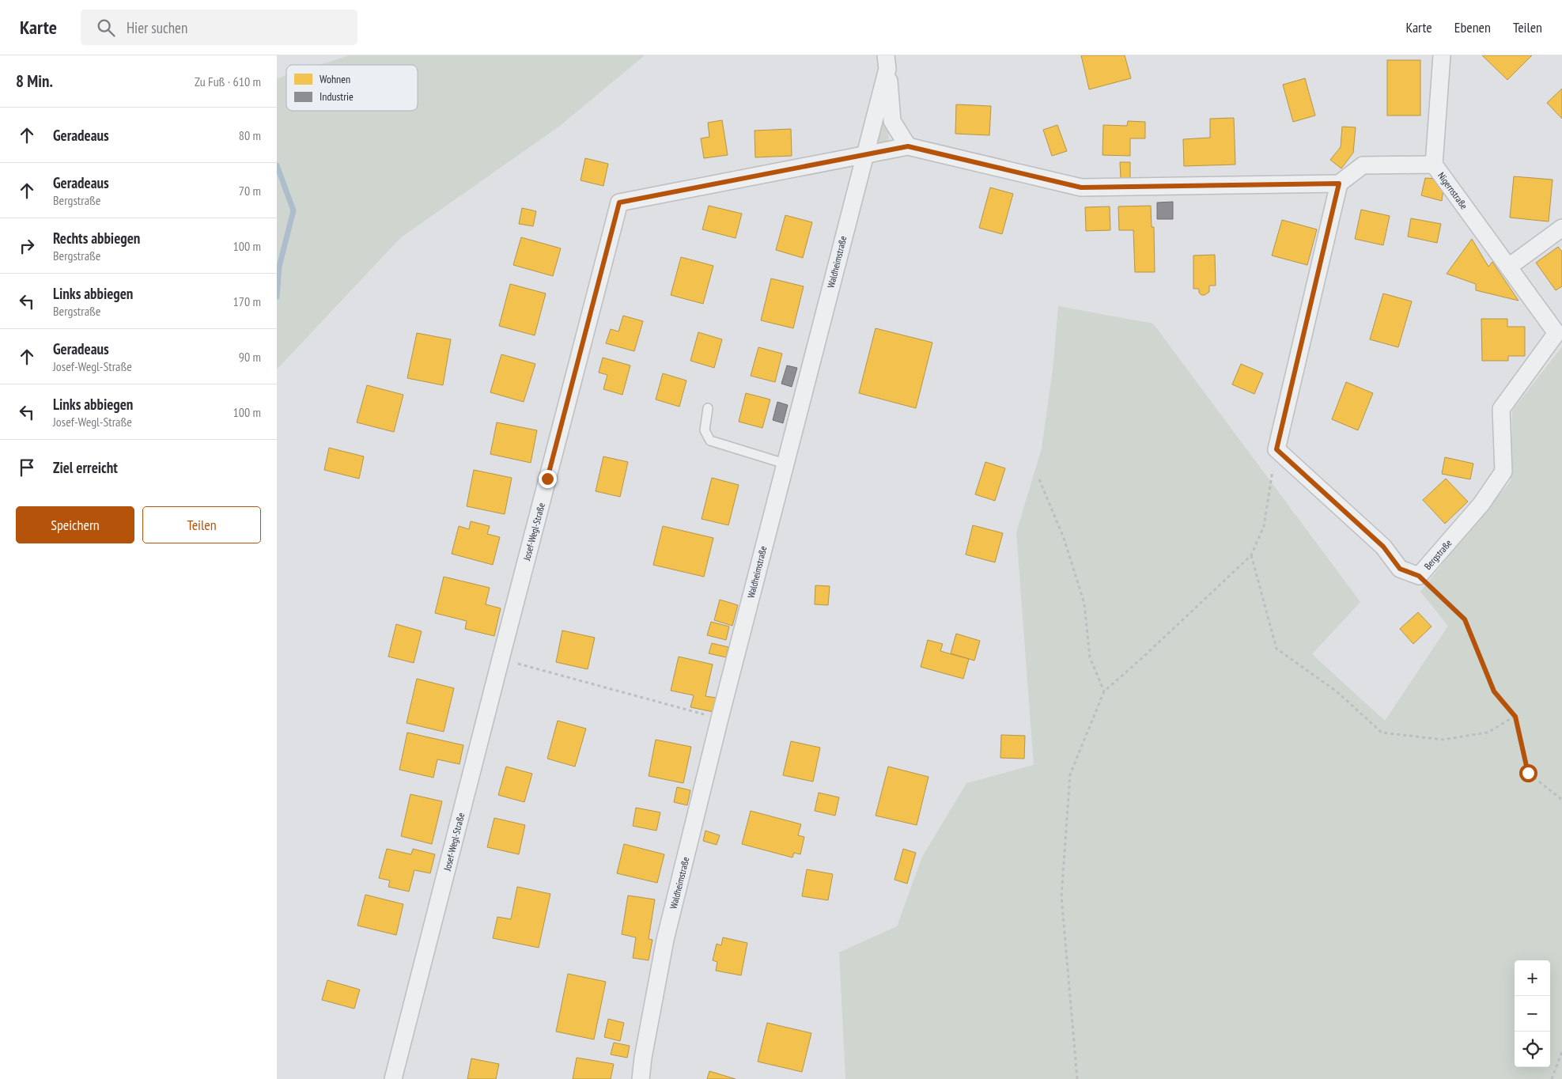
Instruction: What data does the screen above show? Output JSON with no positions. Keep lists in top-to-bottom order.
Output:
{
  "streets": {
    "street": [
      "Nigernstraße",
      "Waldheimstraße",
      "Josef-Wegl-Straße",
      "Bergstraße"
    ]
  },
  "crossings": [
    ["Nigernstraße", "Bergstraße"],
    ["Waldheimstraße", "Josef-Wegl-Straße"]
  ],
  "legend": ["Wohnen", "Industrie"],
  "page": {
    "header": "Karte",
    "search": "Hier suchen",
    "nav": ["Karte", "Ebenen", "Teilen"],
    "heading": ["8 Min.", "Zu Fuß · 610 m"],
    "list": [
      ["Geradeaus", "80 m"],
      ["Geradeaus", "Bergstraße", "70 m"],
      ["Rechts abbiegen", "Bergstraße", "100 m"],
      ["Links abbiegen", "Bergstraße", "170 m"],
      ["Geradeaus", "Josef-Wegl-Straße", "90 m"],
      ["Links abbiegen", "Josef-Wegl-Straße", "100 m"],
      "Ziel erreicht"
    ],
    "buttons": ["Speichern", "Teilen"],
    "map_buttons": ["+", "−"]
  }
}
